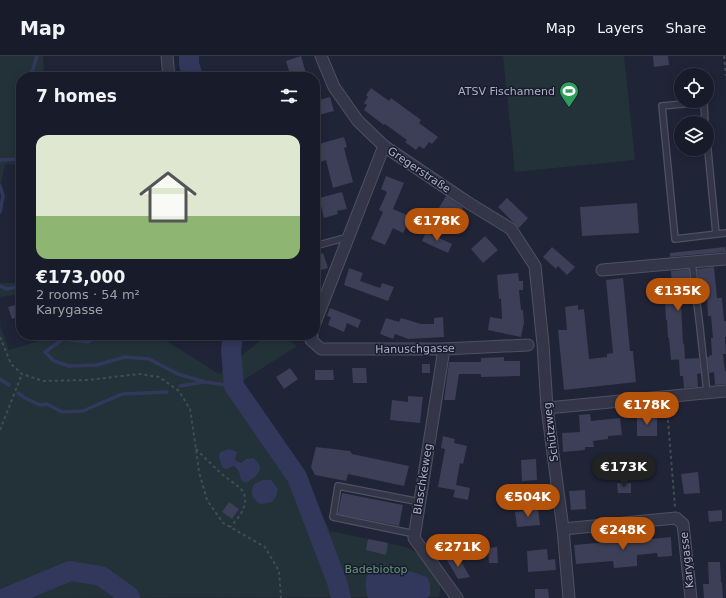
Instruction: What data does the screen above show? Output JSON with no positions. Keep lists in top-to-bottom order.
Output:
{
  "streets": {
    "street": [
      "Gregerstraße",
      "Hanuschgasse",
      "Schützweg",
      "Blaschkeweg",
      "Karygasse"
    ]
  },
  "crossings": [
    ["Gregerstraße", "Schützweg"],
    ["Hanuschgasse", "Blaschkeweg"],
    ["Schützweg", "Karygasse"]
  ],
  "parks": ["Badebiotop"],
  "places": {
    "sports": ["ATSV Fischamend"]
  },
  "page": {
    "header": "Map",
    "nav": ["Map", "Layers", "Share"],
    "heading": "7 homes",
    "list": [
      {
        "name": "€173,000",
        "note": "2 rooms · 54 m² · Karygasse"
      }
    ],
    "price": [
      "€178K",
      "€135K",
      "€178K",
      "€173K",
      "€504K",
      "€248K",
      "€271K"
    ]
  }
}
